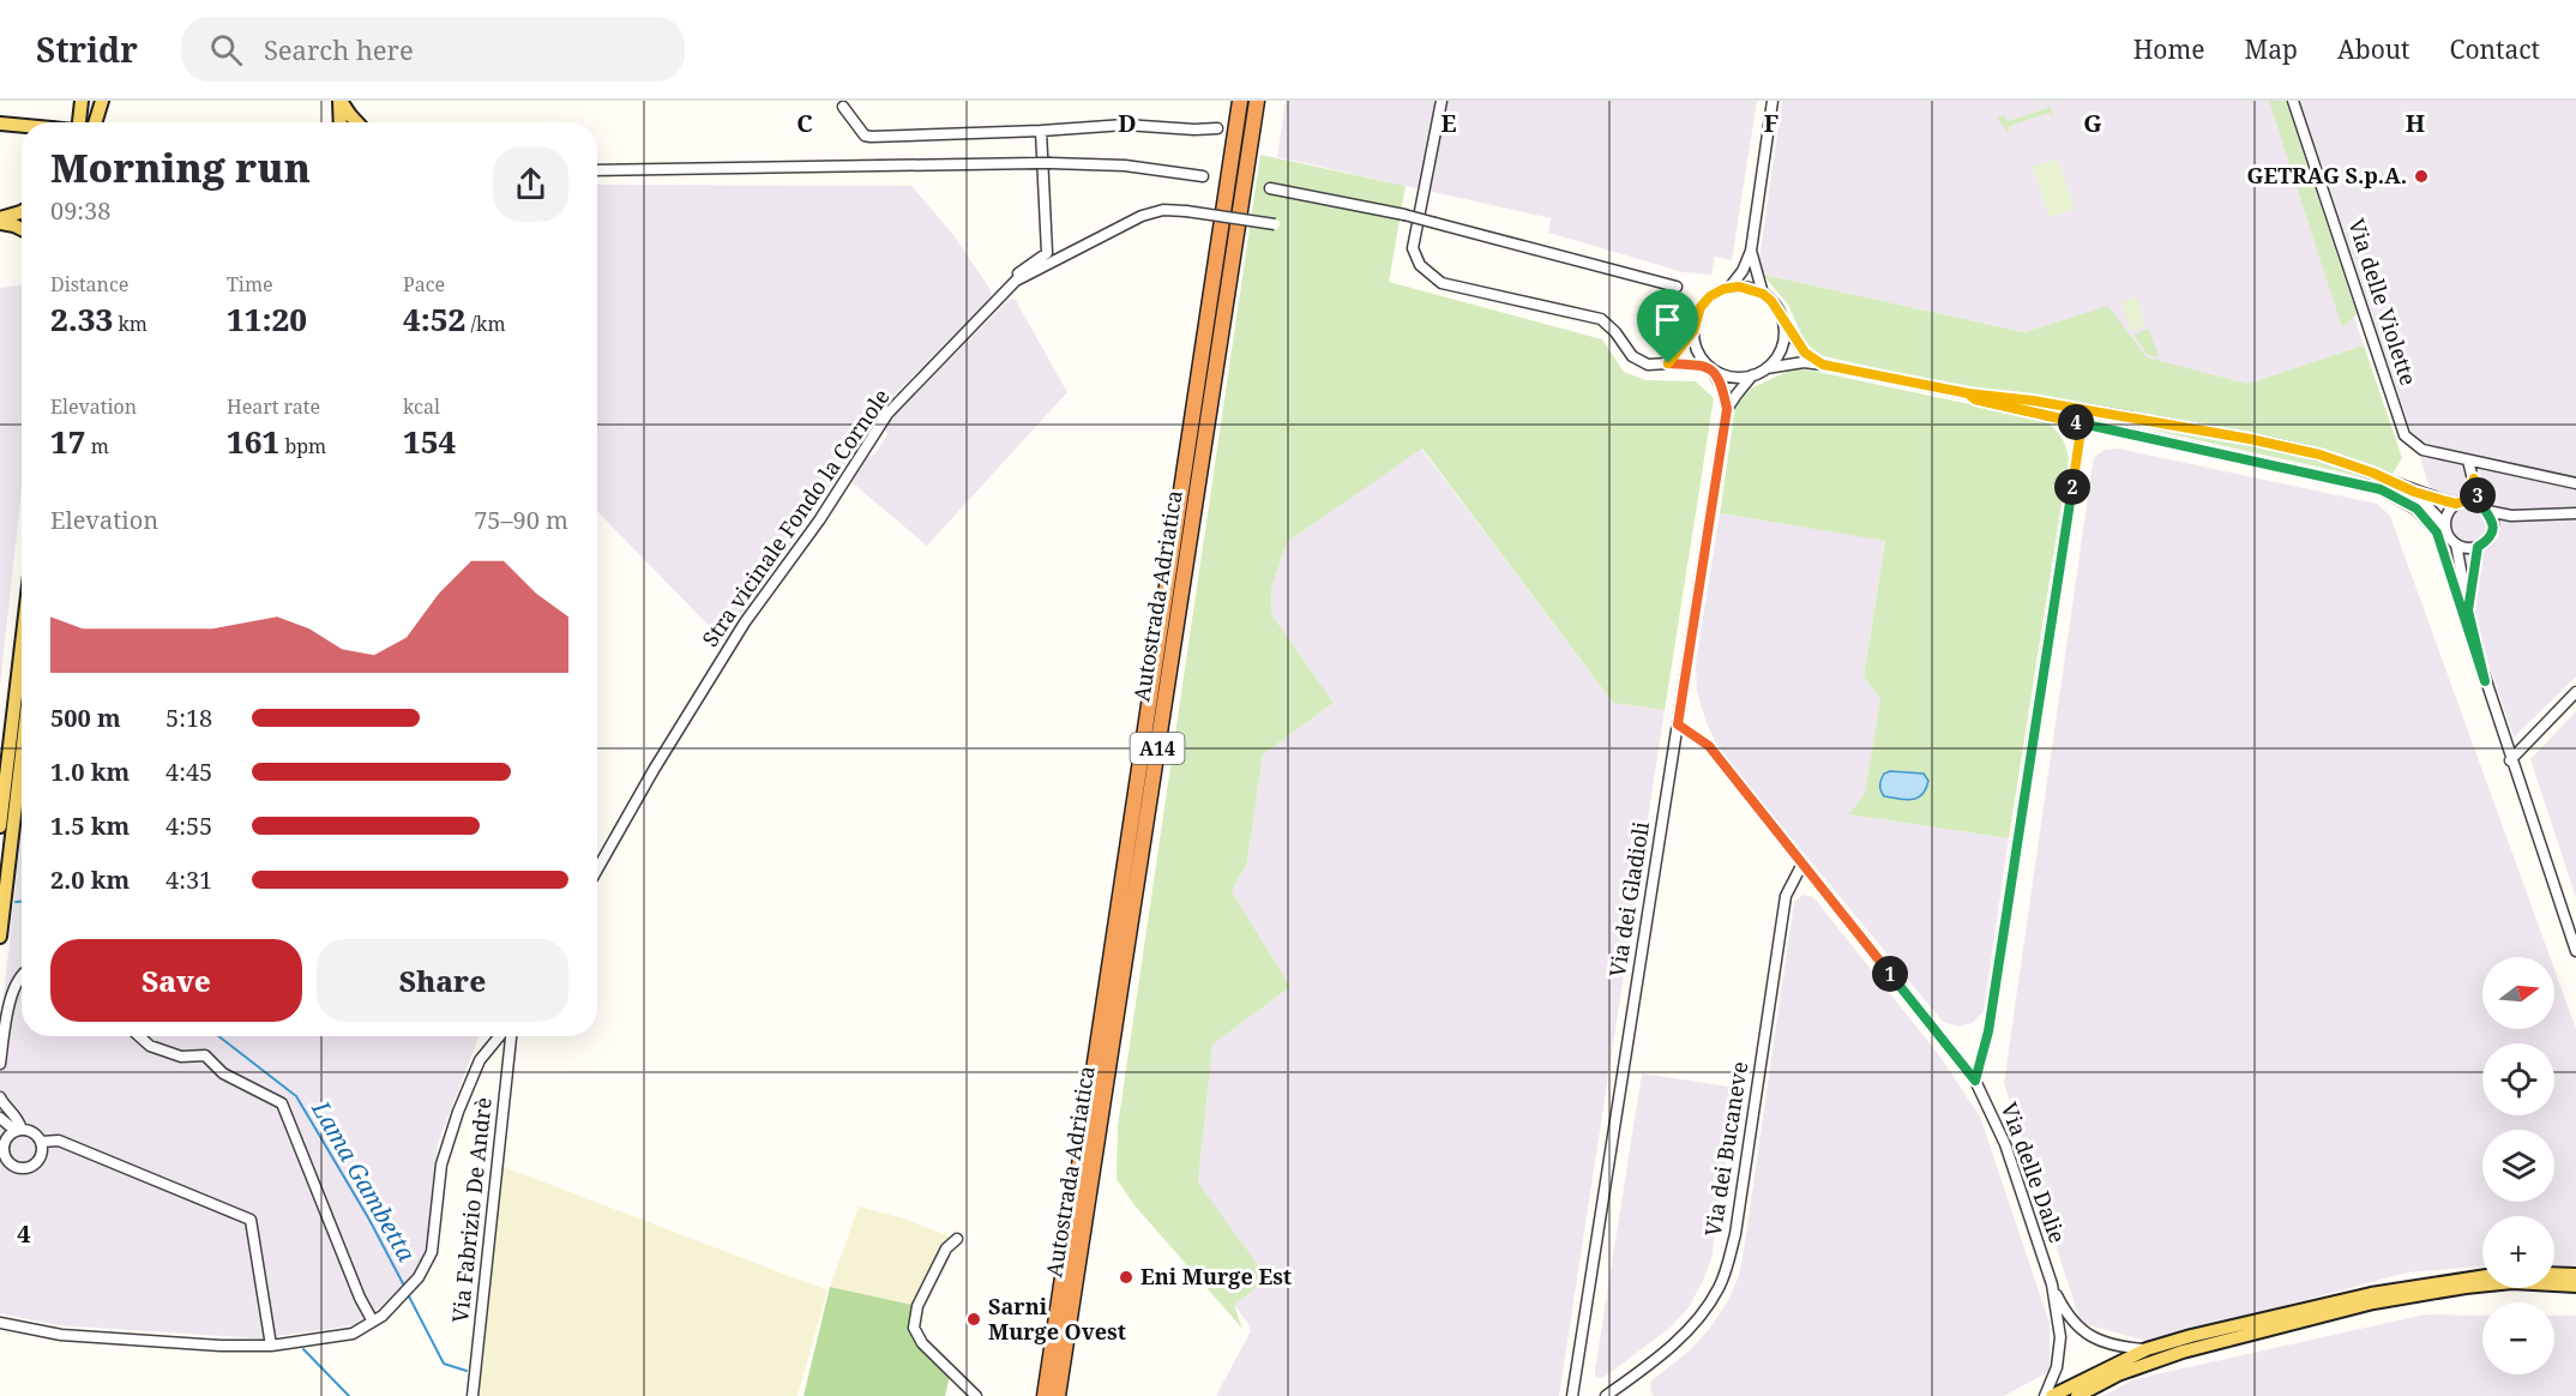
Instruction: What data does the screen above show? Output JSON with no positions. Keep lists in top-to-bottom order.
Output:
{
  "streets": {
    "highway": ["Autostrada Adriatica", "A14"],
    "street": [
      "Via delle Violette",
      "Stra vicinale Fondo la Cornole",
      "Via dei Gladioli",
      "Via dei Bucaneve",
      "Via delle Dalie",
      "Via Fabrizio De Andrè"
    ]
  },
  "crossings": [
    ["Via dei Gladioli", "Via delle Dalie"],
    ["Via dei Bucaneve", "Via delle Dalie"]
  ],
  "water": ["Lama Gambetta"],
  "places": ["GETRAG S.p.A.", "Eni Murge Est", "Sarni Murge Ovest"],
  "north": "right",
  "page": {
    "header": "Stridr",
    "search": "Search here",
    "nav": [
      "Home",
      "Map",
      "About",
      "Contact"
    ],
    "heading": ["Morning run", "09:38"],
    "stats": [
      ["Distance", "2.33 km"],
      ["Time", "11:20"],
      ["Pace", "4:52 /km"],
      ["Elevation", "17 m"],
      ["Heart rate", "161 bpm"],
      ["kcal", "154"]
    ],
    "pins": [
      "4",
      "2",
      "3",
      "1"
    ],
    "chart": ["Elevation", "75–90 m"],
    "list": [
      {
        "name": "500 m",
        "note": "5:18"
      },
      {
        "name": "1.0 km",
        "note": "4:45"
      },
      {
        "name": "1.5 km",
        "note": "4:55"
      },
      {
        "name": "2.0 km",
        "note": "4:31"
      }
    ],
    "buttons": ["Save", "Share"],
    "map_buttons": ["+", "−"]
  },
  "grid": {
    "columns": [
      "C",
      "D",
      "E",
      "F",
      "G",
      "H"
    ],
    "rows": ["4"]
  }
}
